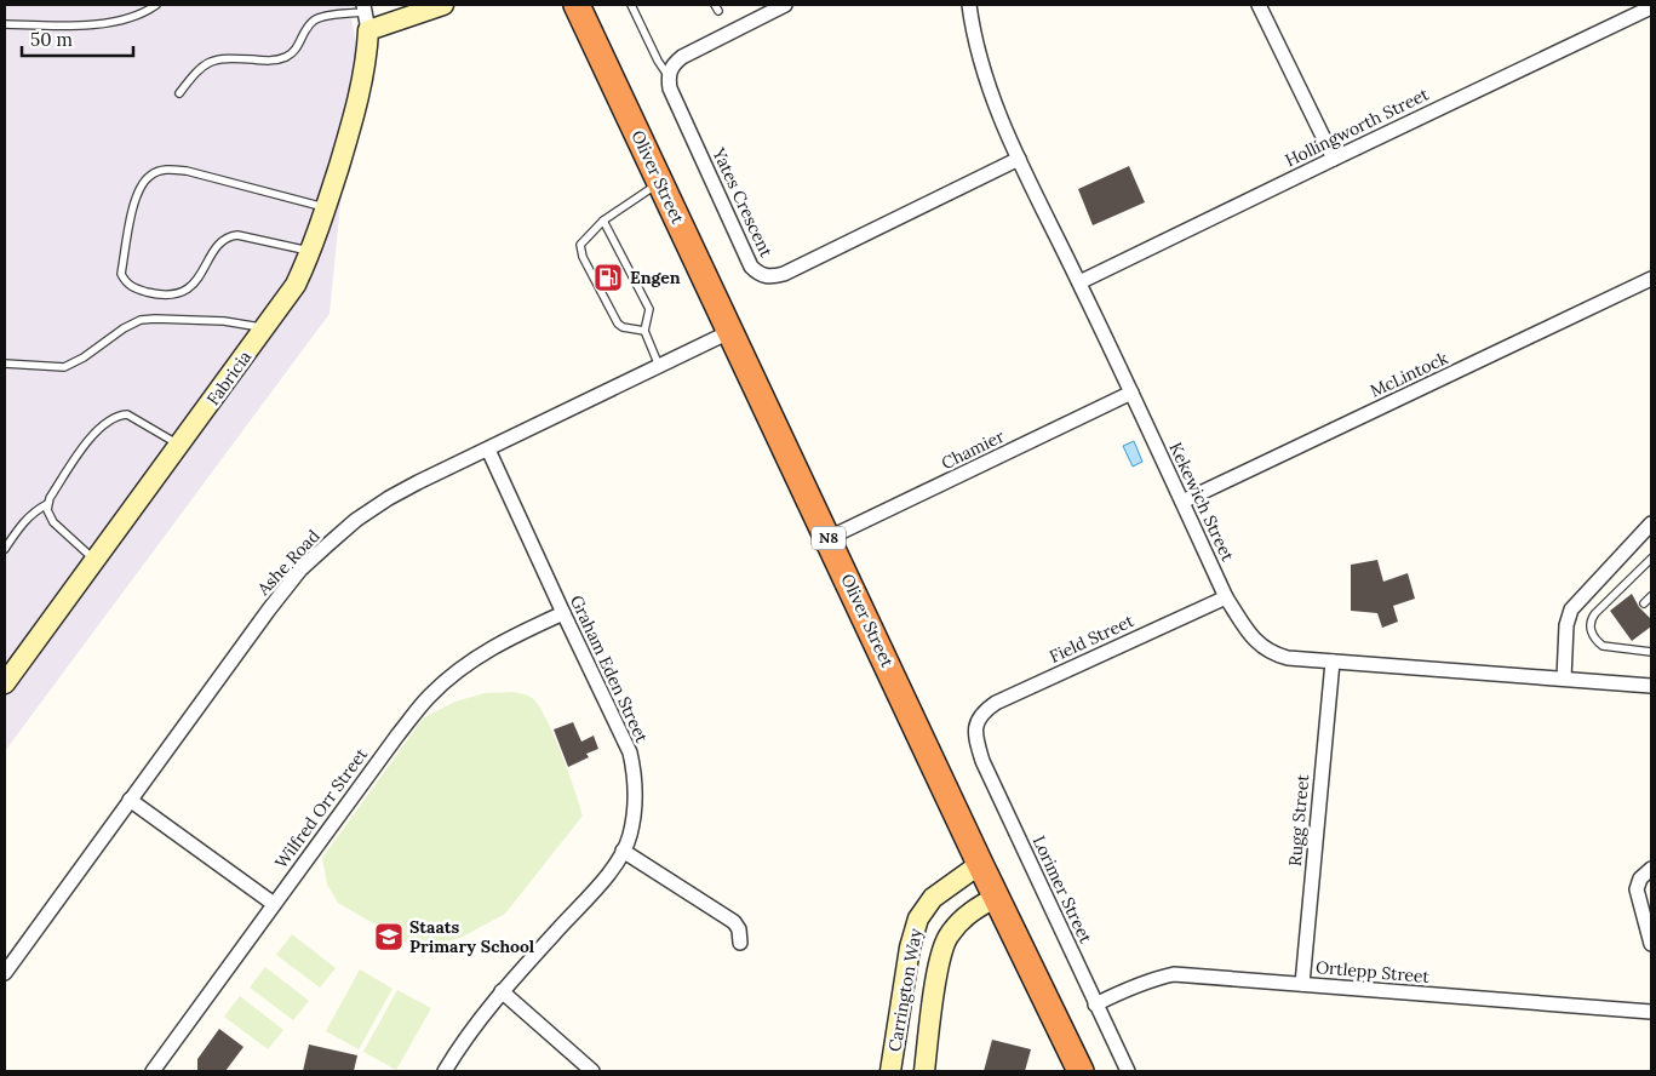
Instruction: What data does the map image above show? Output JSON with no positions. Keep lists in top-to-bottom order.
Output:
{
  "streets": {
    "highway": ["Oliver Street", "N8"],
    "street": [
      "Hollingworth Street",
      "Yates Crescent",
      "McLintock",
      "Fabricia",
      "Chamier",
      "Kekewich Street",
      "Ashe Road",
      "Field Street",
      "Graham Eden Street",
      "Wilfred Orr Street",
      "Rugg Street",
      "Lorimer Street",
      "Ortlepp Street",
      "Carrington Way"
    ]
  },
  "crossings": [
    ["Hollingworth Street", "Kekewich Street"],
    ["Oliver Street", "Chamier"],
    ["Oliver Street", "Ashe Road"],
    ["Oliver Street", "Carrington Way"],
    ["Yates Crescent", "Kekewich Street"],
    ["McLintock", "Kekewich Street"],
    ["Chamier", "Kekewich Street"],
    ["Kekewich Street", "Field Street"],
    ["Kekewich Street", "Rugg Street"],
    ["Ashe Road", "Graham Eden Street"],
    ["Field Street", "Lorimer Street"],
    ["Graham Eden Street", "Wilfred Orr Street"],
    ["Rugg Street", "Ortlepp Street"],
    ["Lorimer Street", "Ortlepp Street"]
  ],
  "places": {
    "fuel station": ["Engen"],
    "school or university": ["Staats Primary School"]
  },
  "scale_bar": "50 m"
}
